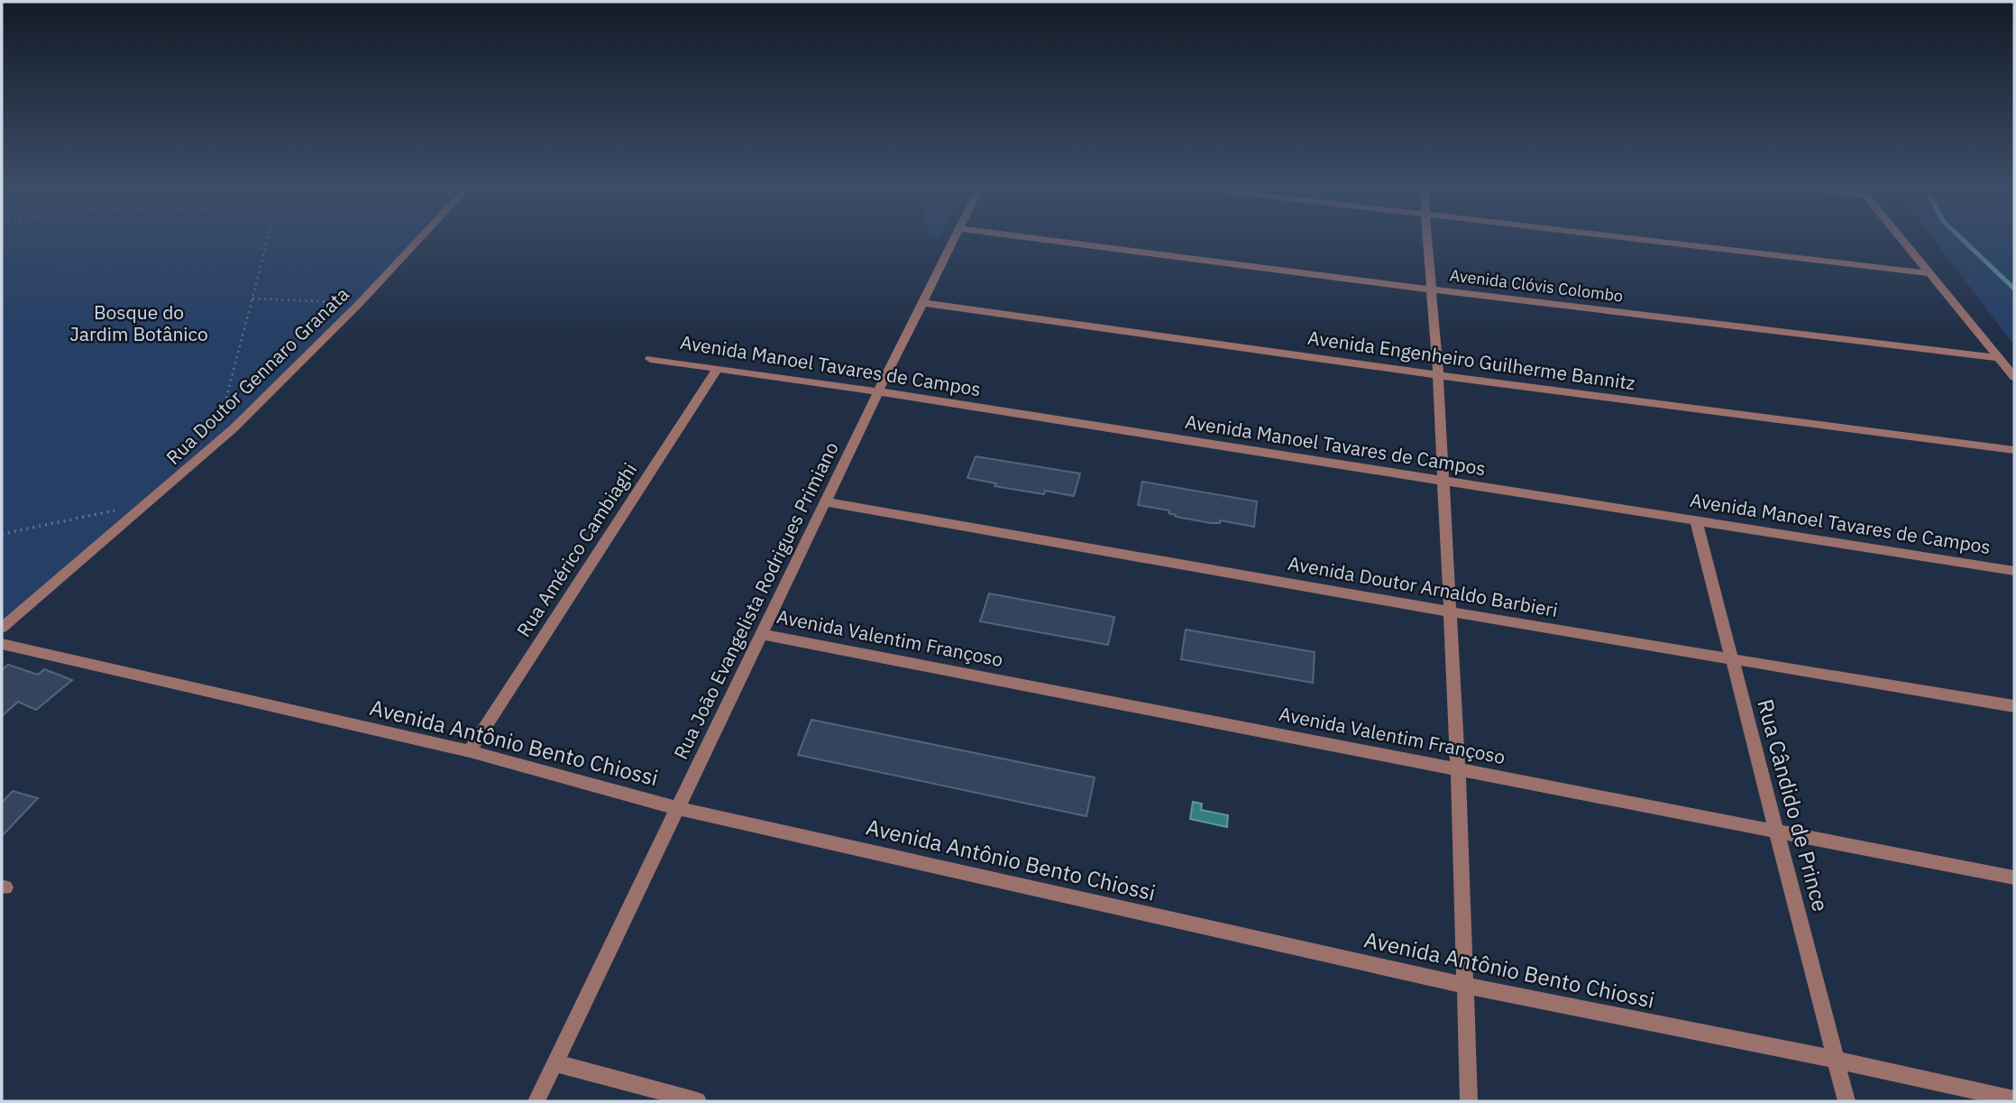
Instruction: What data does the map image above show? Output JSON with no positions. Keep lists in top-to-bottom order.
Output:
{
  "streets": {
    "street": [
      "Avenida Clóvis Colombo",
      "Avenida Engenheiro Guilherme Bannitz",
      "Avenida Manoel Tavares de Campos",
      "Rua Doutor Gennaro Granata",
      "Rua Américo Cambiaghi",
      "Avenida Doutor Arnaldo Barbieri",
      "Rua João Evangelista Rodrigues Primiano",
      "Avenida Valentim Françoso",
      "Avenida Antônio Bento Chiossi",
      "Rua Cândido de Prince"
    ]
  },
  "crossings": [
    ["Avenida Engenheiro Guilherme Bannitz", "Rua João Evangelista Rodrigues Primiano"],
    ["Avenida Manoel Tavares de Campos", "Rua Américo Cambiaghi"],
    ["Avenida Manoel Tavares de Campos", "Rua João Evangelista Rodrigues Primiano"],
    ["Avenida Manoel Tavares de Campos", "Rua Cândido de Prince"],
    ["Rua Américo Cambiaghi", "Avenida Antônio Bento Chiossi"],
    ["Avenida Doutor Arnaldo Barbieri", "Rua João Evangelista Rodrigues Primiano"],
    ["Avenida Doutor Arnaldo Barbieri", "Rua Cândido de Prince"],
    ["Rua João Evangelista Rodrigues Primiano", "Avenida Valentim Françoso"],
    ["Rua João Evangelista Rodrigues Primiano", "Avenida Antônio Bento Chiossi"],
    ["Avenida Valentim Françoso", "Rua Cândido de Prince"],
    ["Avenida Antônio Bento Chiossi", "Rua Cândido de Prince"]
  ],
  "parks": ["Bosque do Jardim Botânico"]
}
